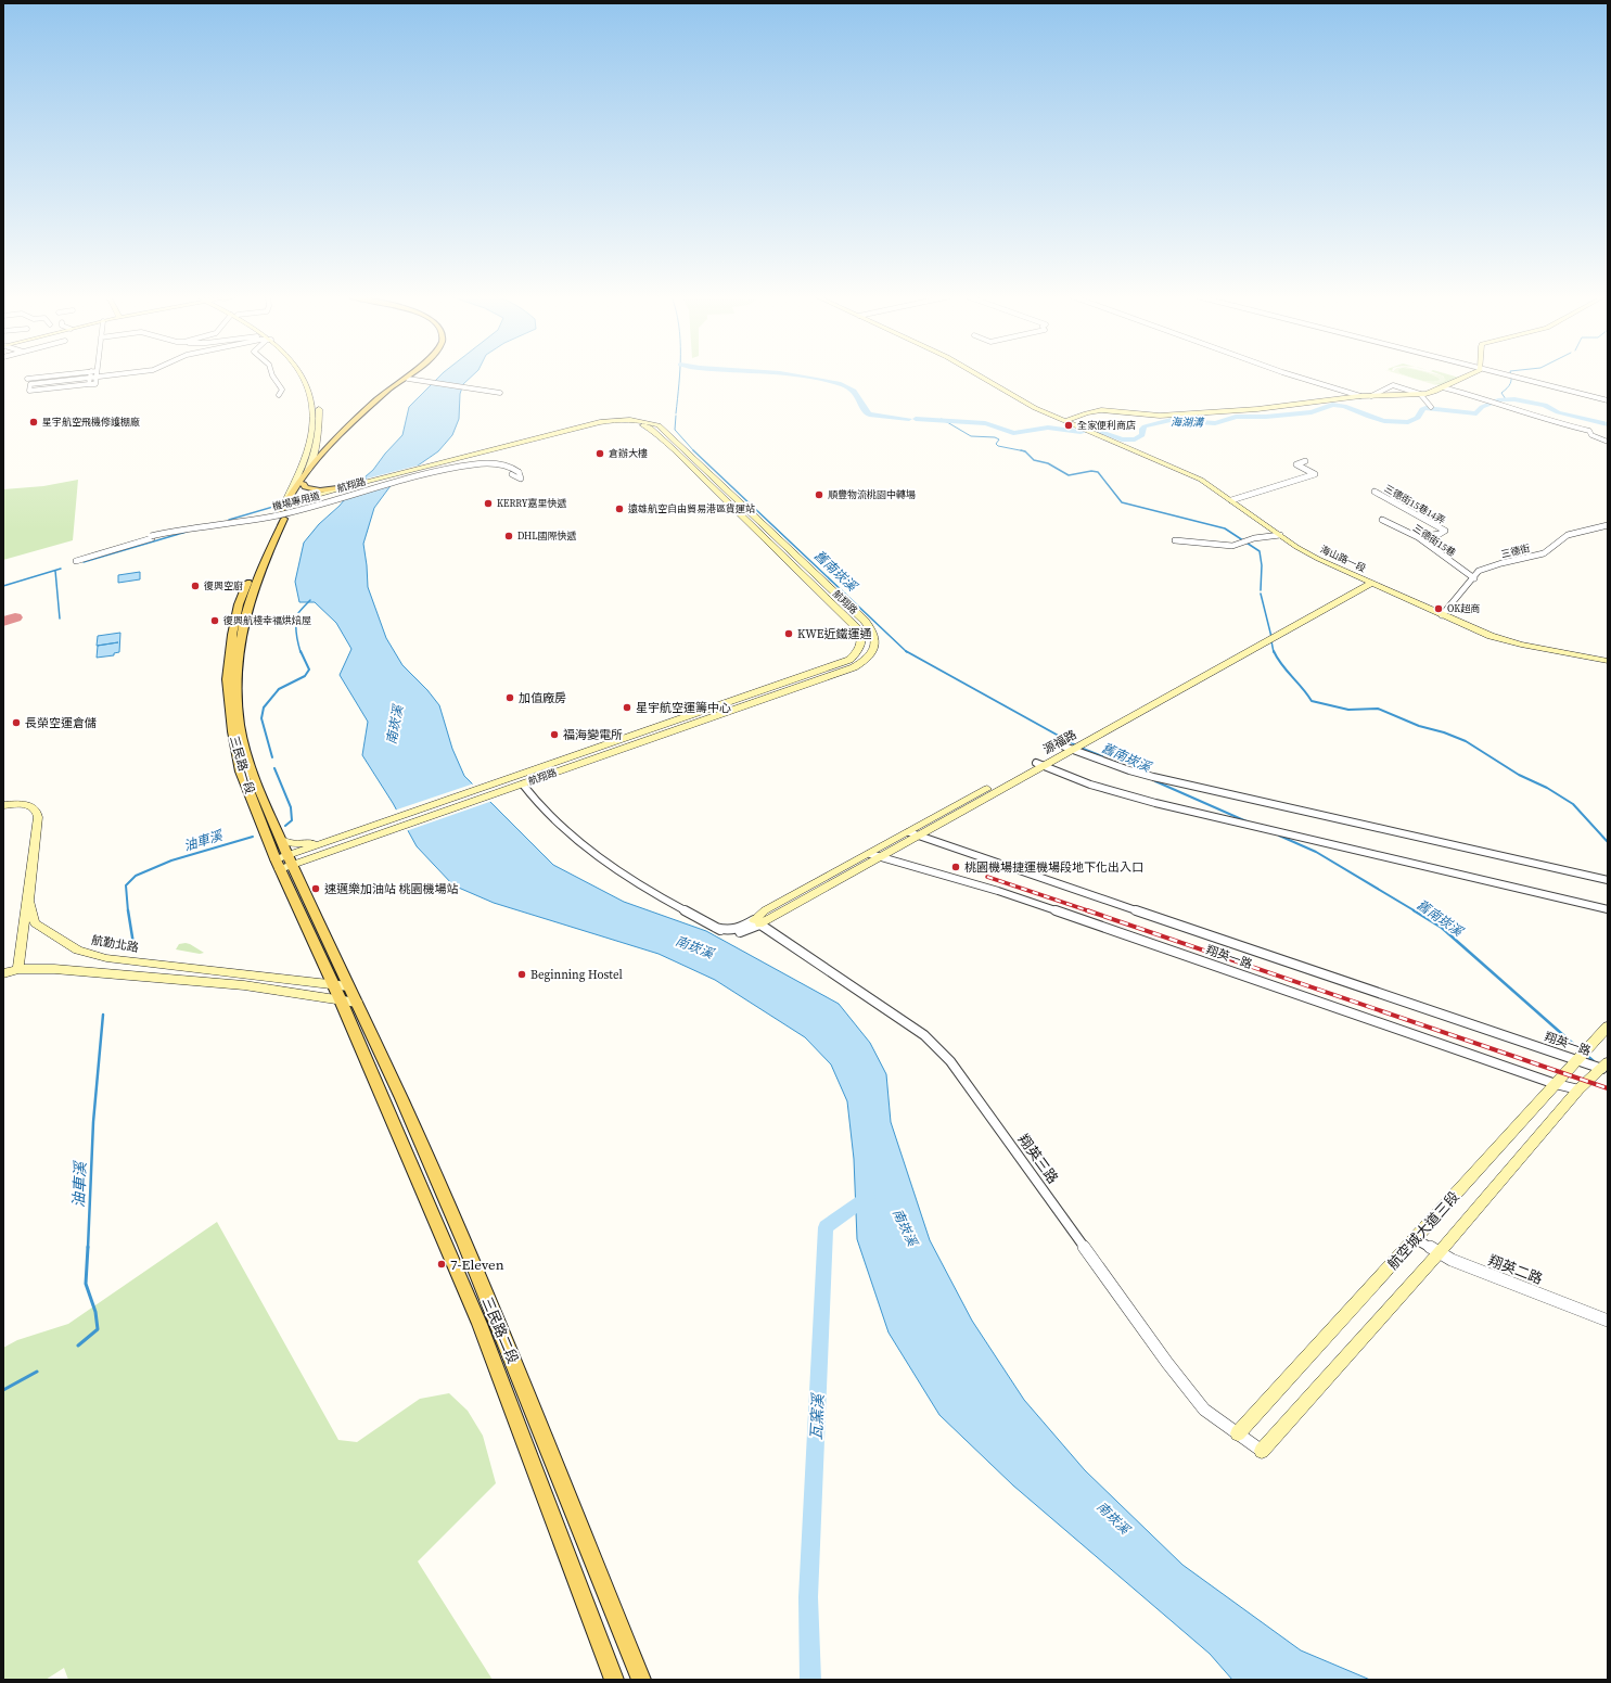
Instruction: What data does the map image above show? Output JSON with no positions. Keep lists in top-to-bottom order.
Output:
{
  "streets": {
    "main road": ["三民路一段", "三民路二段"],
    "street": [
      "航翔路",
      "機場專用道",
      "三德街15巷14弄",
      "三德街15巷",
      "三德街",
      "海山路一段",
      "源福路",
      "航勤北路",
      "翔英一路",
      "翔英三路",
      "航空城大道三段",
      "翔英二路"
    ]
  },
  "crossings": [
    ["航翔路", "三民路一段"],
    ["三德街15巷14弄", "三德街15巷"],
    ["三德街15巷", "三德街"],
    ["三德街", "海山路一段"],
    ["海山路一段", "源福路"],
    ["源福路", "翔英一路"],
    ["源福路", "翔英三路"],
    ["三民路一段", "航勤北路"],
    ["三民路一段", "三民路二段"],
    ["航勤北路", "三民路二段"],
    ["翔英一路", "航空城大道三段"],
    ["翔英三路", "航空城大道三段"],
    ["航空城大道三段", "翔英二路"]
  ],
  "water": [
    "海湖溝",
    "舊南崁溪",
    "南崁溪",
    "油車溪",
    "瓦窯溪"
  ],
  "places": [
    "星宇航空飛機修護棚廠",
    "全家便利商店",
    "倉辦大樓",
    "順豐物流桃園中轉場",
    "KERRY嘉里快遞",
    "遠雄航空自由貿易港區貨運站",
    "DHL國際快遞",
    "復興空廚",
    "OK超商",
    "復興航棧幸福烘焙屋",
    "KWE近鐵運通",
    "加值廠房",
    "星宇航空運籌中心",
    "長榮空運倉儲",
    "福海變電所",
    "桃園機場捷運機場段地下化出入口",
    "速邁樂加油站 桃園機場站",
    "Beginning Hostel",
    "7-Eleven"
  ]
}
